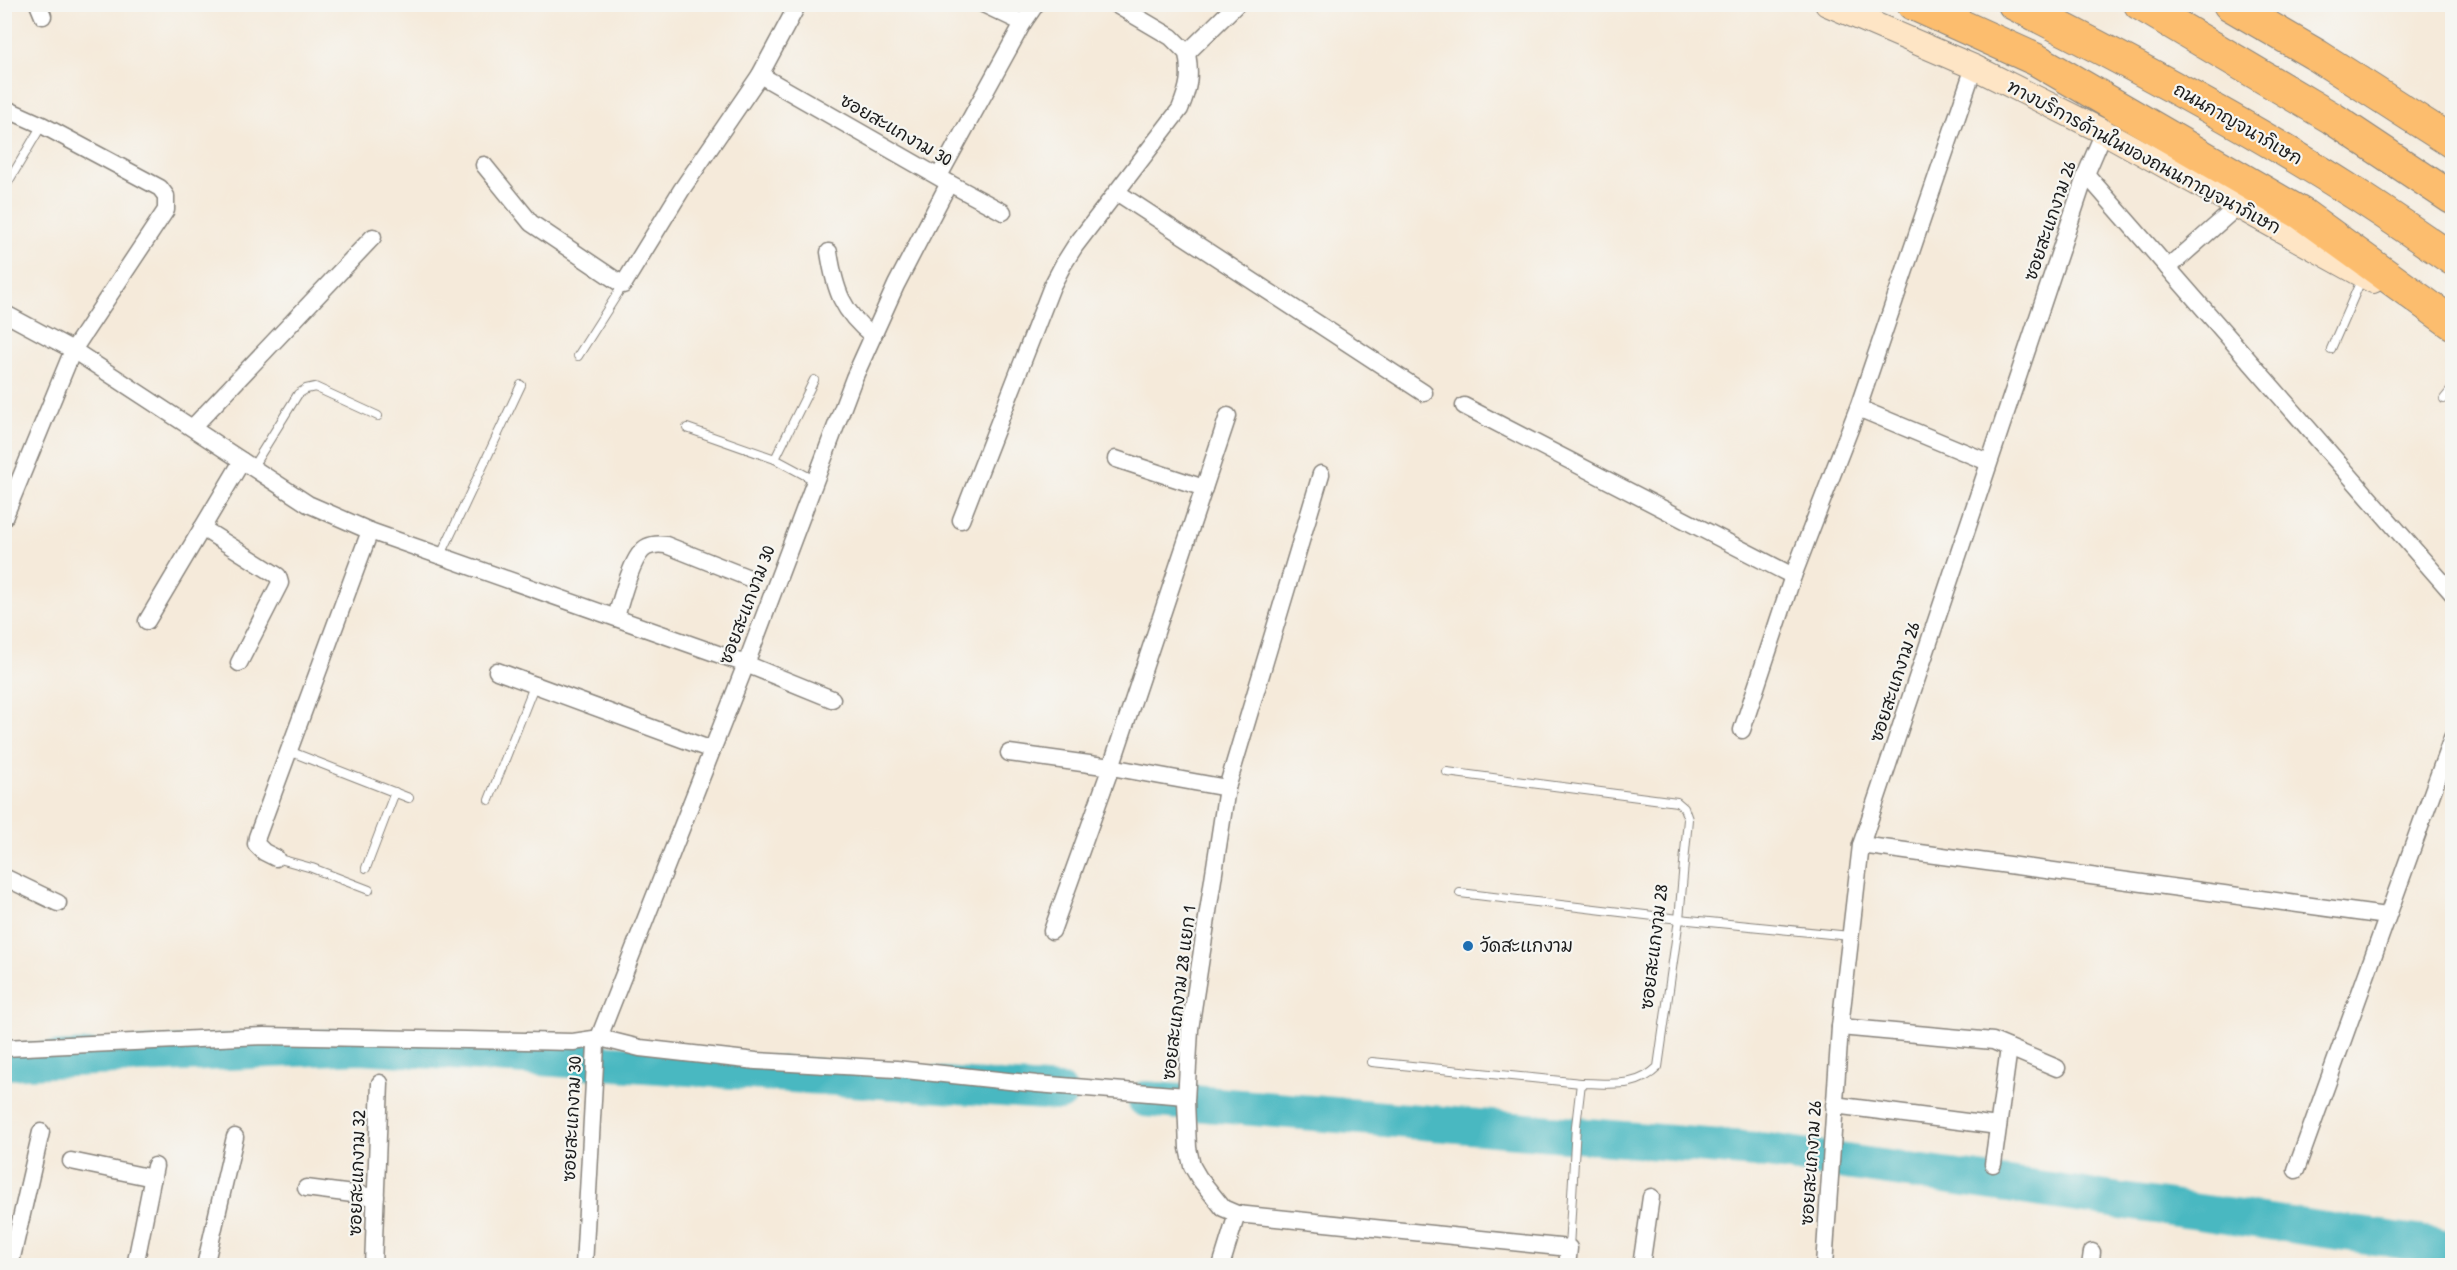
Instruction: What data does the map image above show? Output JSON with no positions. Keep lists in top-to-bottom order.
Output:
{
  "streets": {
    "highway": ["ถนนกาญจนาภิเษก"],
    "main road": ["ทางบริการด้านในของถนนกาญจนาภิเษก"],
    "street": [
      "ซอยสะแกงาม 30",
      "ซอยสะแกงาม 26",
      "ซอยสะแกงาม 28 แยก 1",
      "ซอยสะแกงาม 32"
    ],
    "lane": ["ซอยสะแกงาม 28"]
  },
  "crossings": [
    ["ทางบริการด้านในของถนนกาญจนาภิเษก", "ซอยสะแกงาม 26"]
  ],
  "places": ["วัดสะแกงาม"]
}
